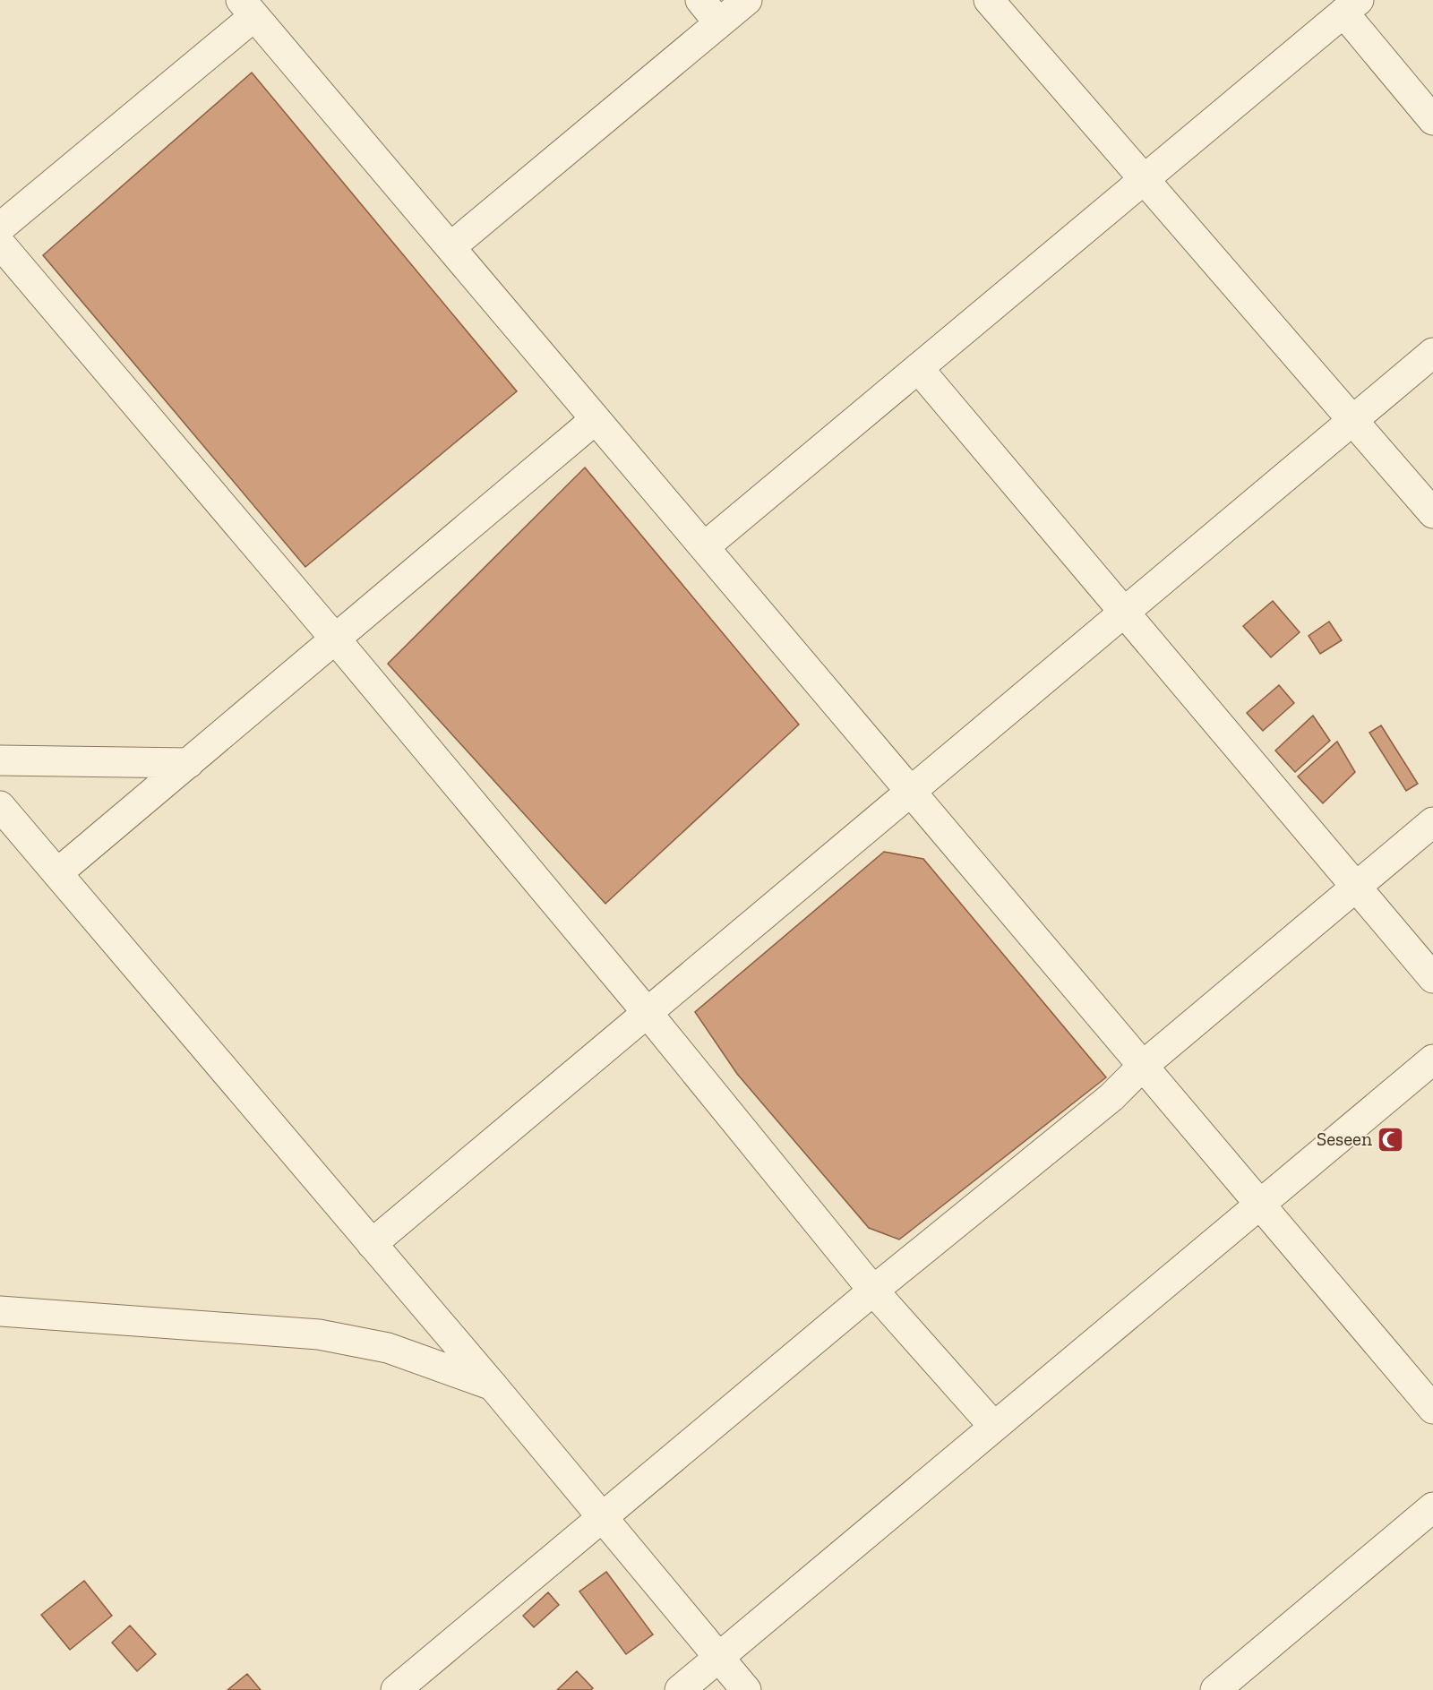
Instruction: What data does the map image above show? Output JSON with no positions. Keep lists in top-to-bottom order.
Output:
{
  "places": {
    "mosque": ["Seseen"]
  }
}
